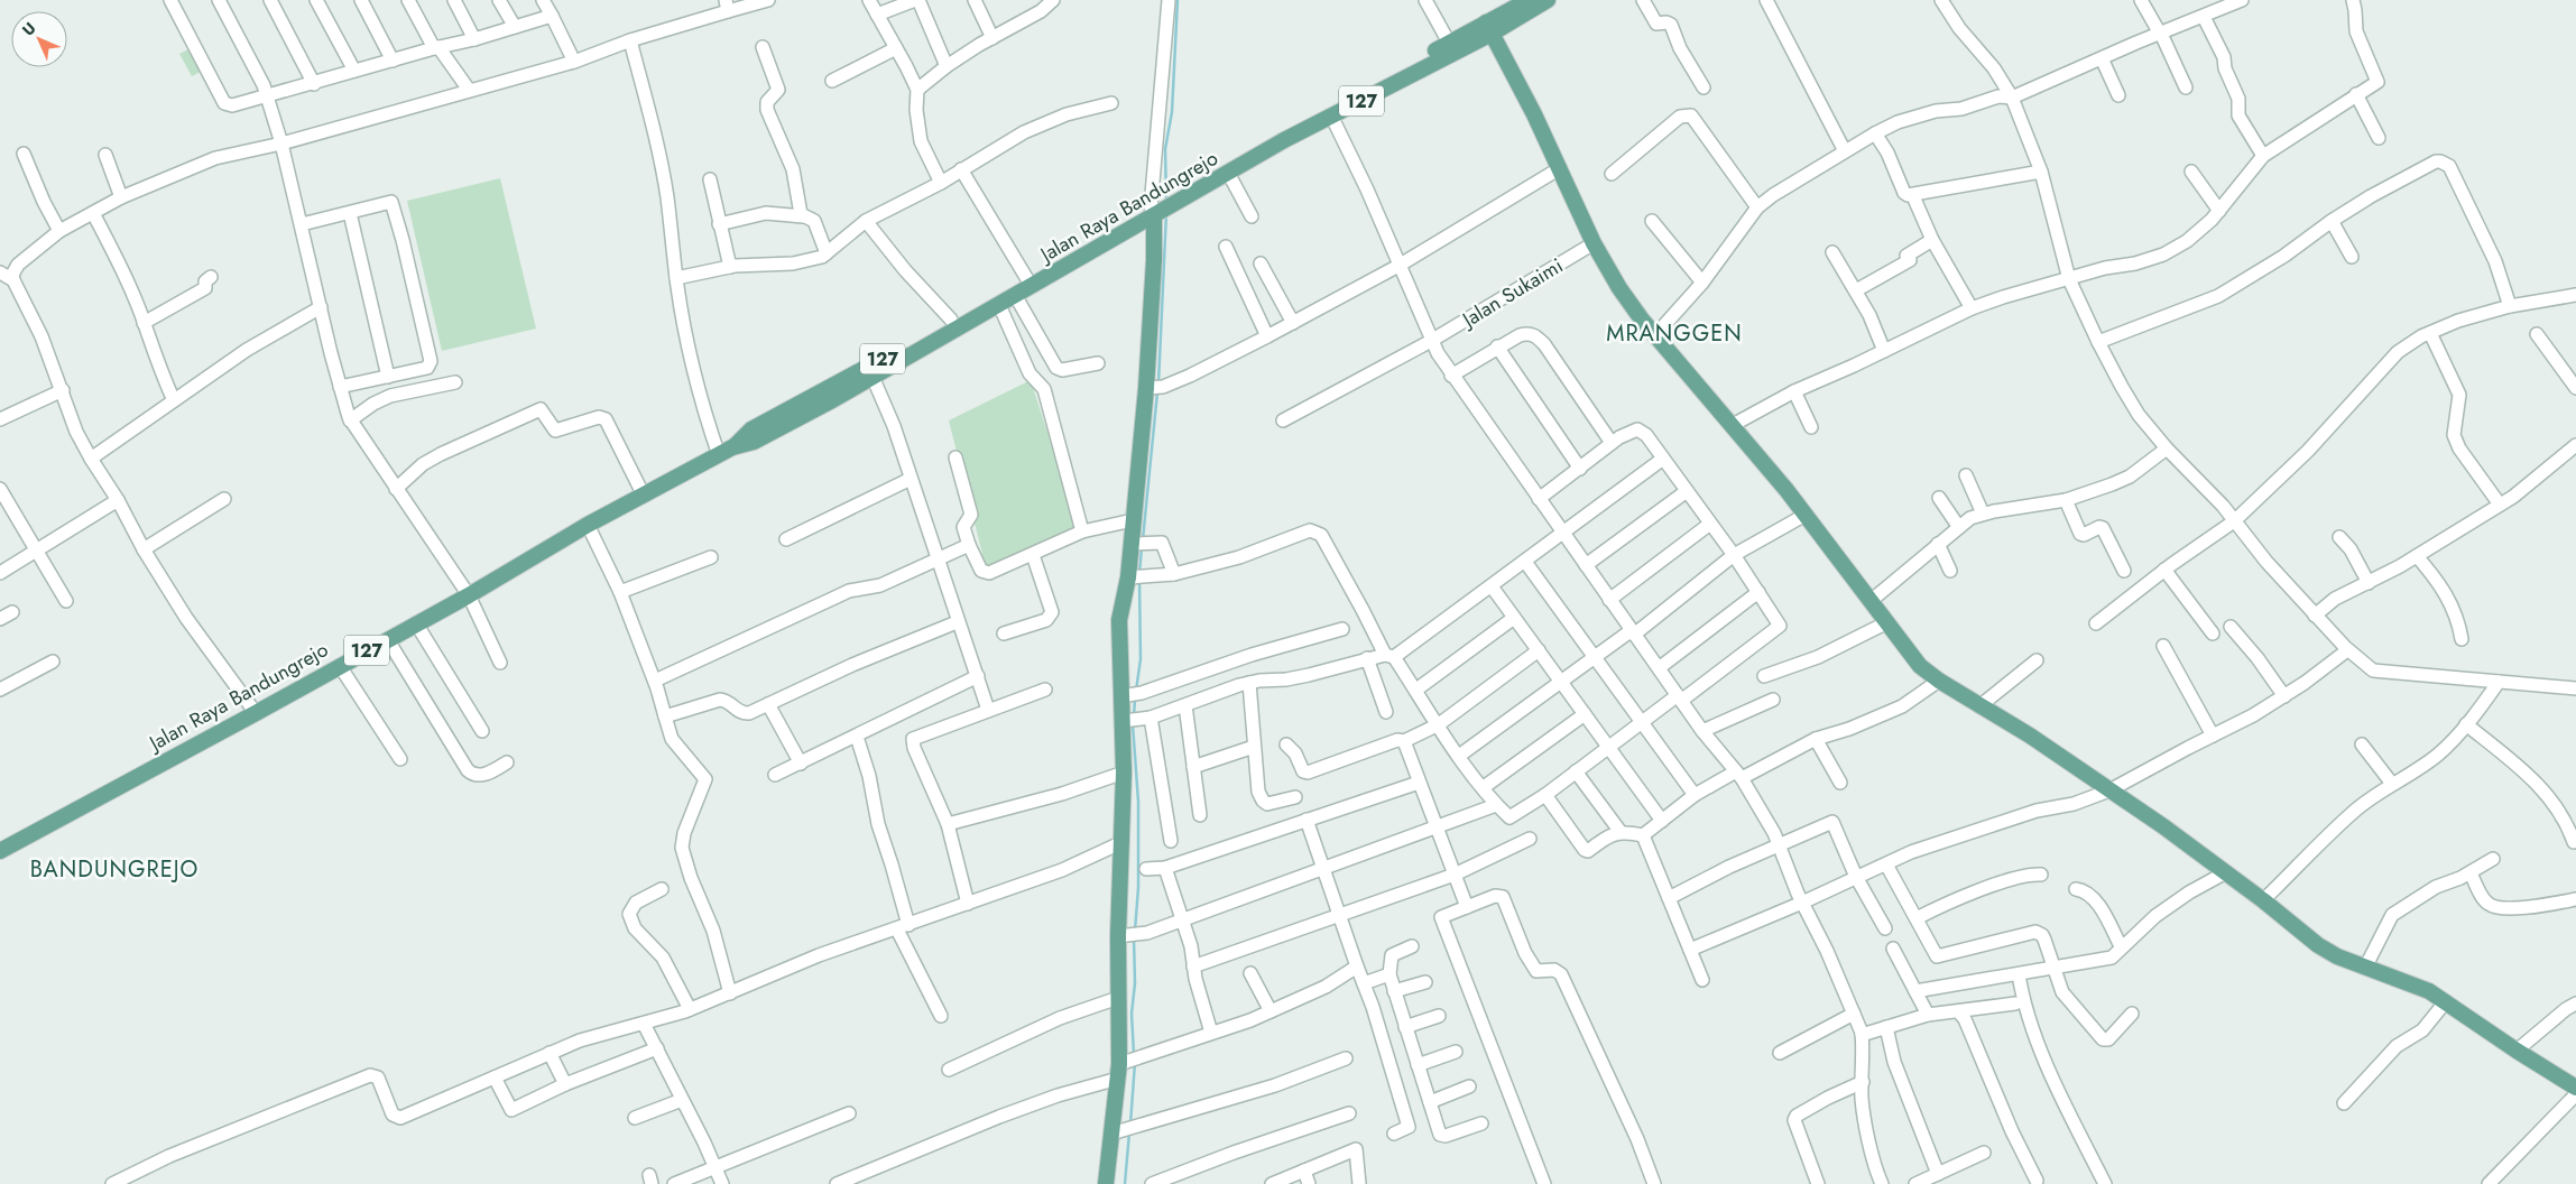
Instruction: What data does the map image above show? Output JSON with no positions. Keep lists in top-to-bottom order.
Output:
{
  "streets": {
    "main road": ["127", "Jalan Raya Bandungrejo"],
    "street": ["Jalan Sukaimi"]
  },
  "districts": ["MRANGGEN", "BANDUNGREJO"],
  "north": "top left"
}
